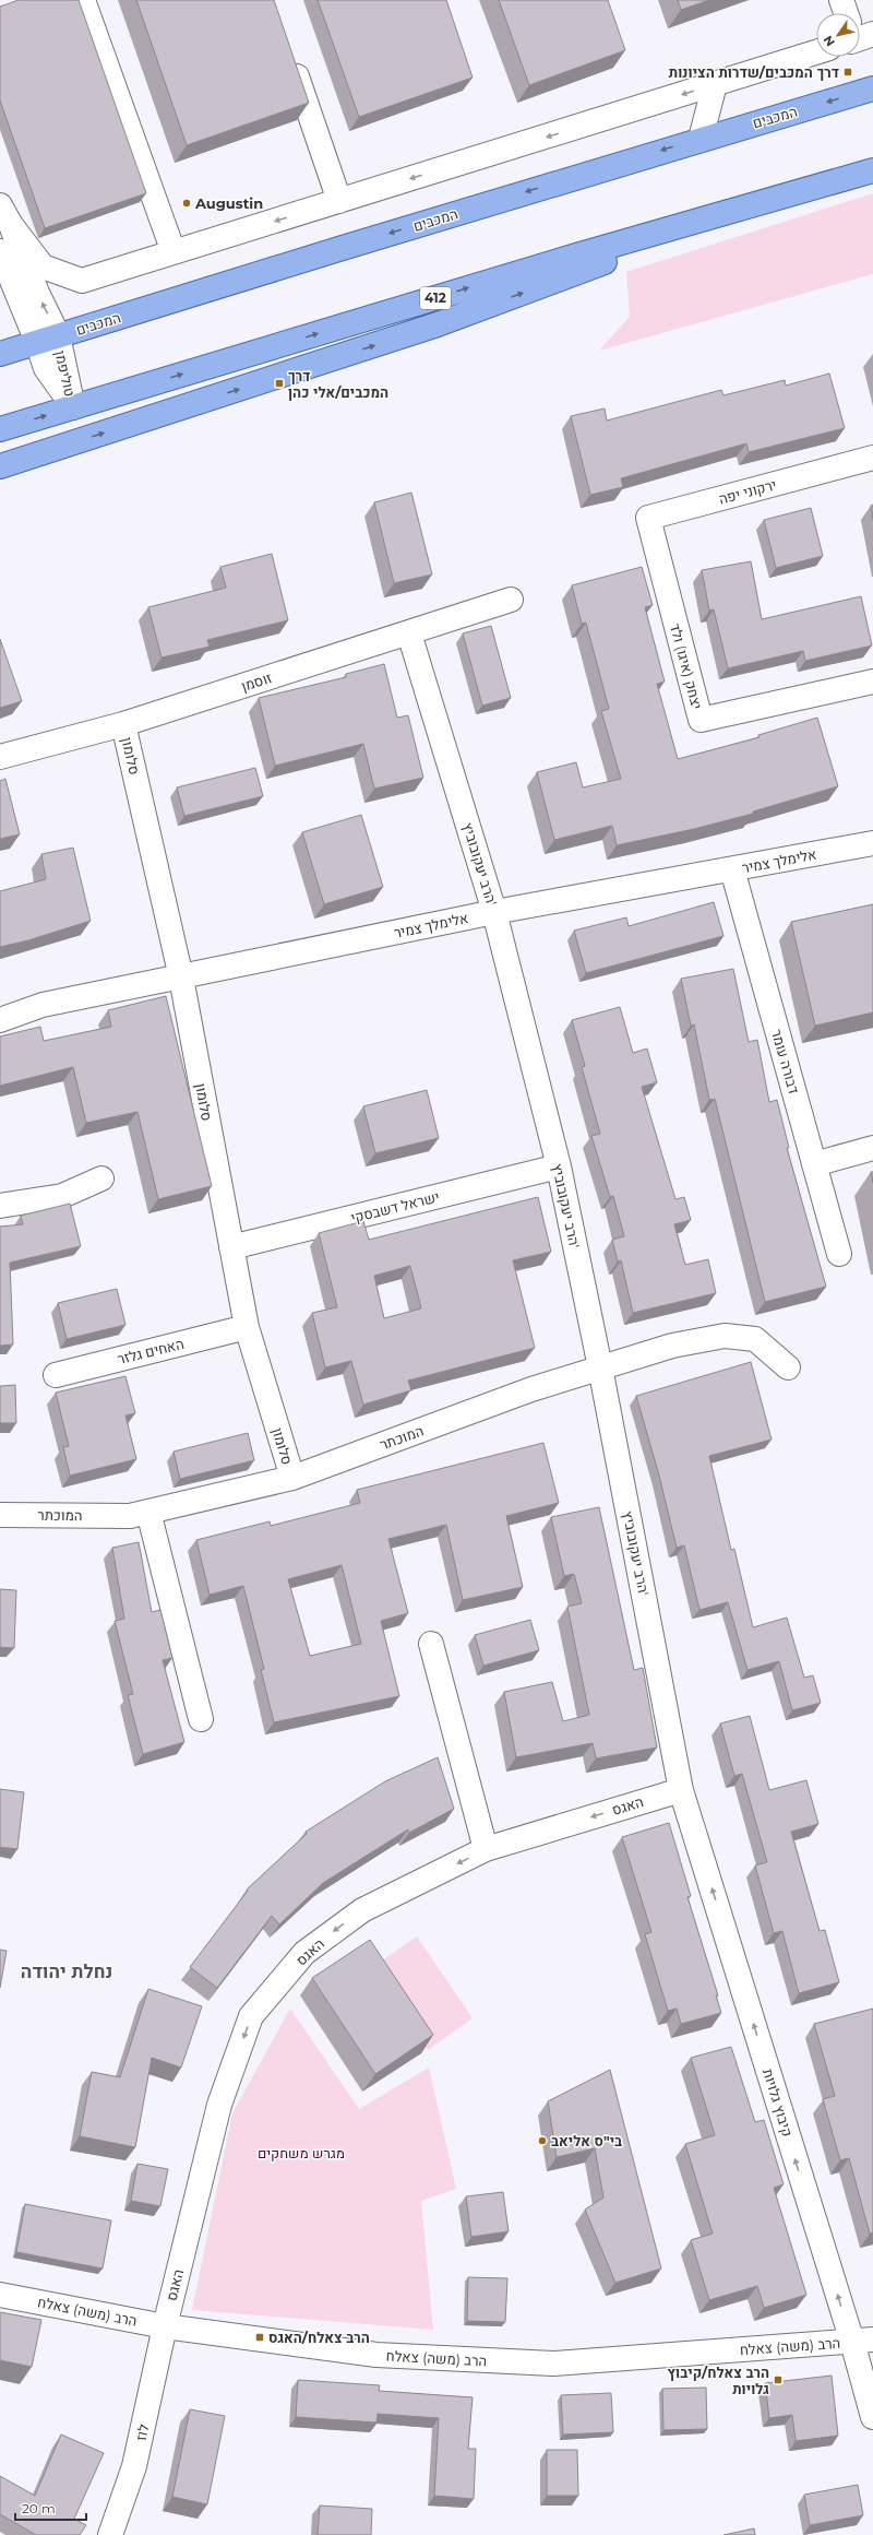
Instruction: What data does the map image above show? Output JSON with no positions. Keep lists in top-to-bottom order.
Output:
{
  "streets": {
    "main road": ["המכבים", "412"],
    "street": [
      "טוליפמן",
      "ירקוני יפה",
      "יצחק (איגו) ולד",
      "זוסמן",
      "סלומון",
      "אלימלך צמיר",
      "הרב יעקובוביץ'",
      "דבורה עומר",
      "ישראל דשבסקי",
      "האחים גלזר",
      "המוכתר",
      "האגס",
      "קיבוץ גלויות",
      "הרב (משה) צאלח",
      "לוז"
    ]
  },
  "crossings": [
    ["המכבים", "טוליפמן"],
    ["412", "טוליפמן"],
    ["ירקוני יפה", "יצחק (איגו) ולד"],
    ["זוסמן", "סלומון"],
    ["זוסמן", "הרב יעקובוביץ'"],
    ["סלומון", "אלימלך צמיר"],
    ["סלומון", "ישראל דשבסקי"],
    ["סלומון", "האחים גלזר"],
    ["סלומון", "המוכתר"],
    ["אלימלך צמיר", "הרב יעקובוביץ'"],
    ["אלימלך צמיר", "דבורה עומר"],
    ["הרב יעקובוביץ'", "ישראל דשבסקי"],
    ["הרב יעקובוביץ'", "המוכתר"],
    ["הרב יעקובוביץ'", "האגס"],
    ["הרב יעקובוביץ'", "קיבוץ גלויות"],
    ["האגס", "קיבוץ גלויות"],
    ["האגס", "הרב (משה) צאלח"],
    ["האגס", "לוז"],
    ["קיבוץ גלויות", "הרב (משה) צאלח"],
    ["הרב (משה) צאלח", "לוז"]
  ],
  "one_way": ["האגס", "קיבוץ גלויות"],
  "districts": ["נחלת יהודה"],
  "parks": ["מגרש משחקים"],
  "places": {
    "transit": [
      "דרך המכבים/שדרות הציונות",
      "דרך המכבים/אלי כהן",
      "הרב צאלח/האגס",
      "הרב צאלח/קיבוץ גלויות"
    ],
    "other": ["Augustin", "בי\"ס אליאב"]
  },
  "scale_bar": "20 m",
  "north": "bottom left"
}
